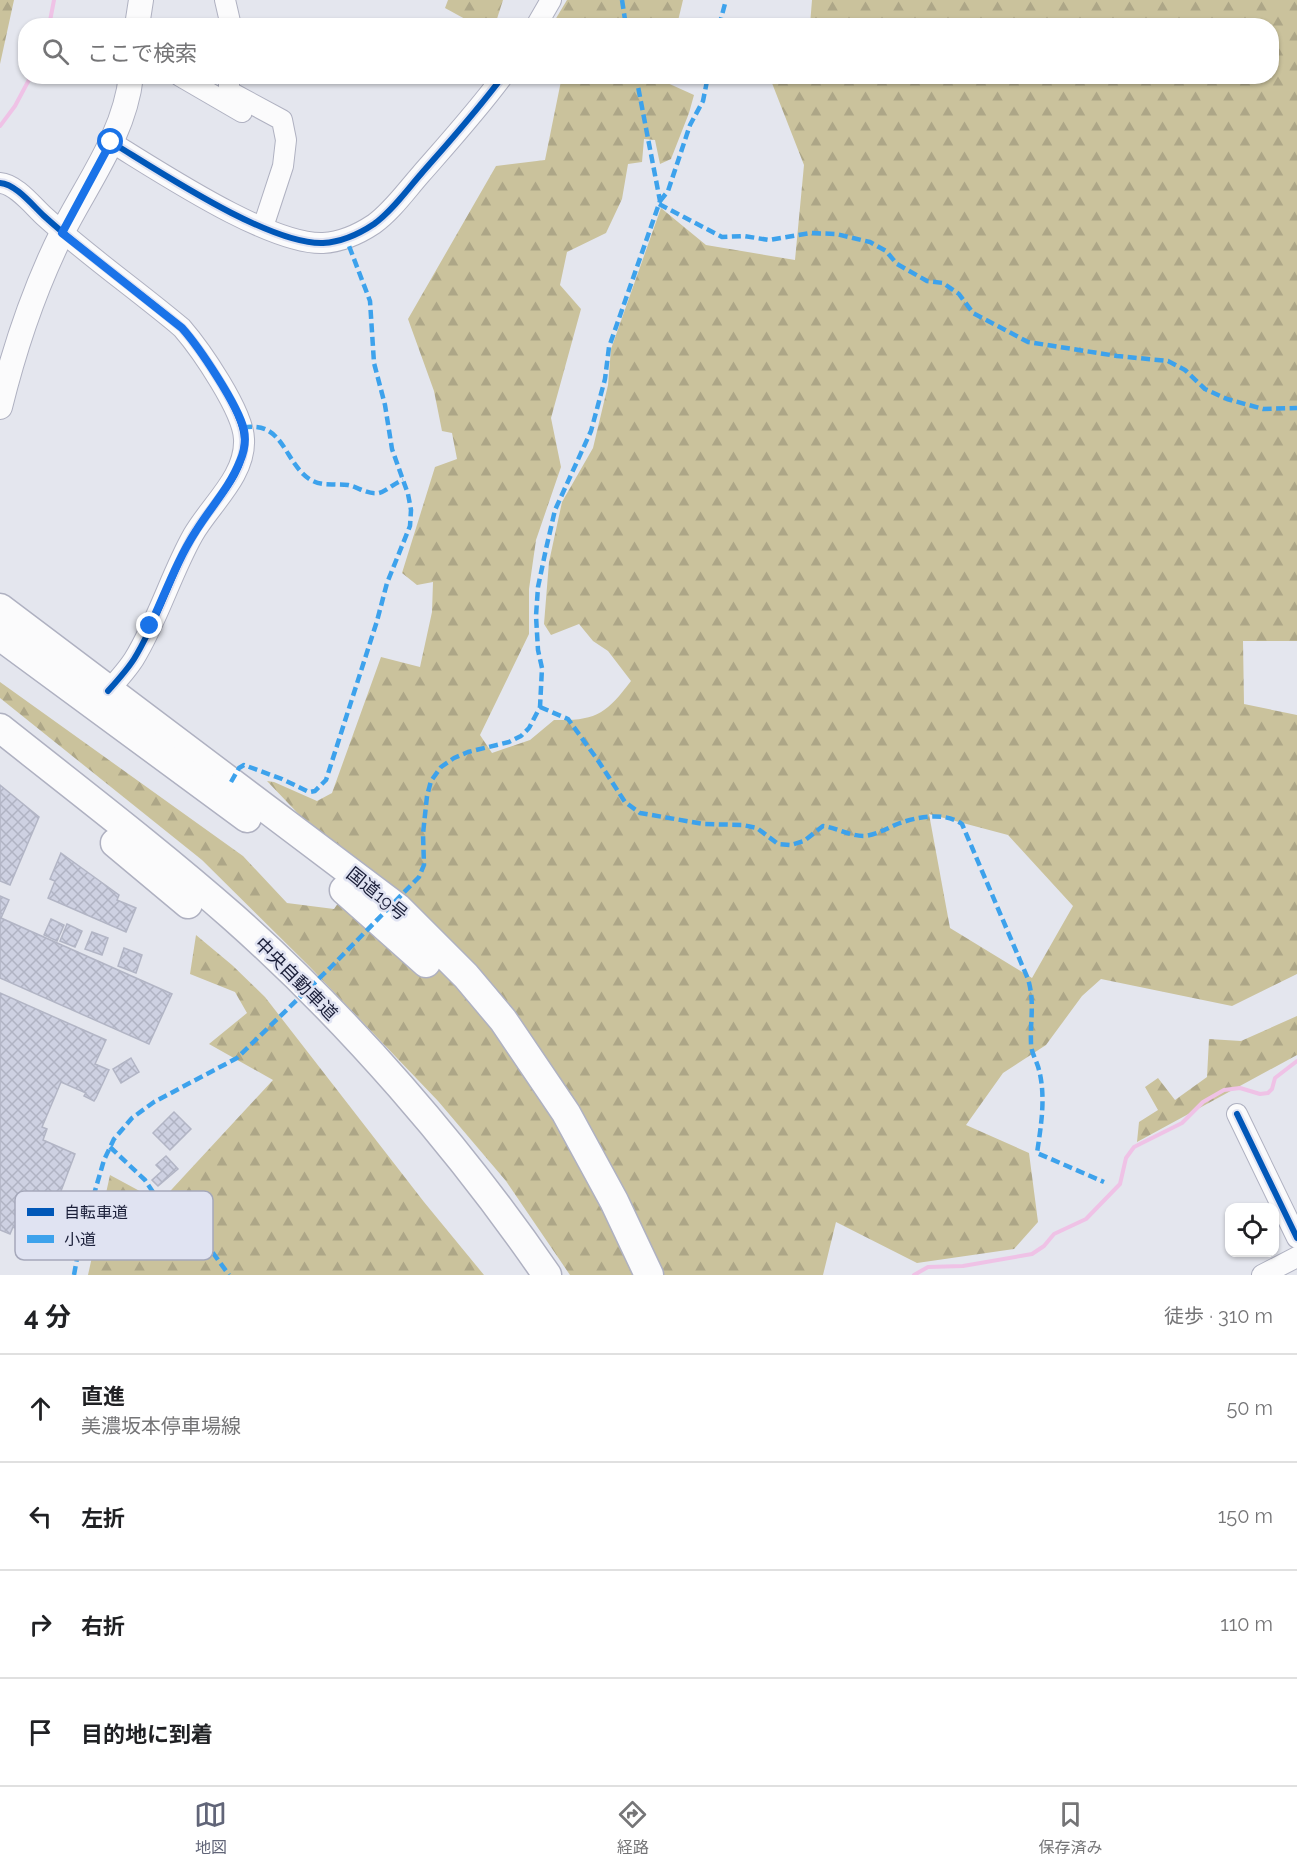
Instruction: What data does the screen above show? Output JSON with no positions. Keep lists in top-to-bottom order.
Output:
{
  "streets": {
    "highway": ["国道19号", "中央自動車道"]
  },
  "legend": ["自転車道", "小道"],
  "page": {
    "search": "ここで検索",
    "heading": ["4 分", "徒歩 · 310 m"],
    "list": [
      ["直進", "美濃坂本停車場線", "50 m"],
      ["左折", "150 m"],
      ["右折", "110 m"],
      "目的地に到着"
    ],
    "nav": ["地図", "経路", "保存済み"]
  }
}
